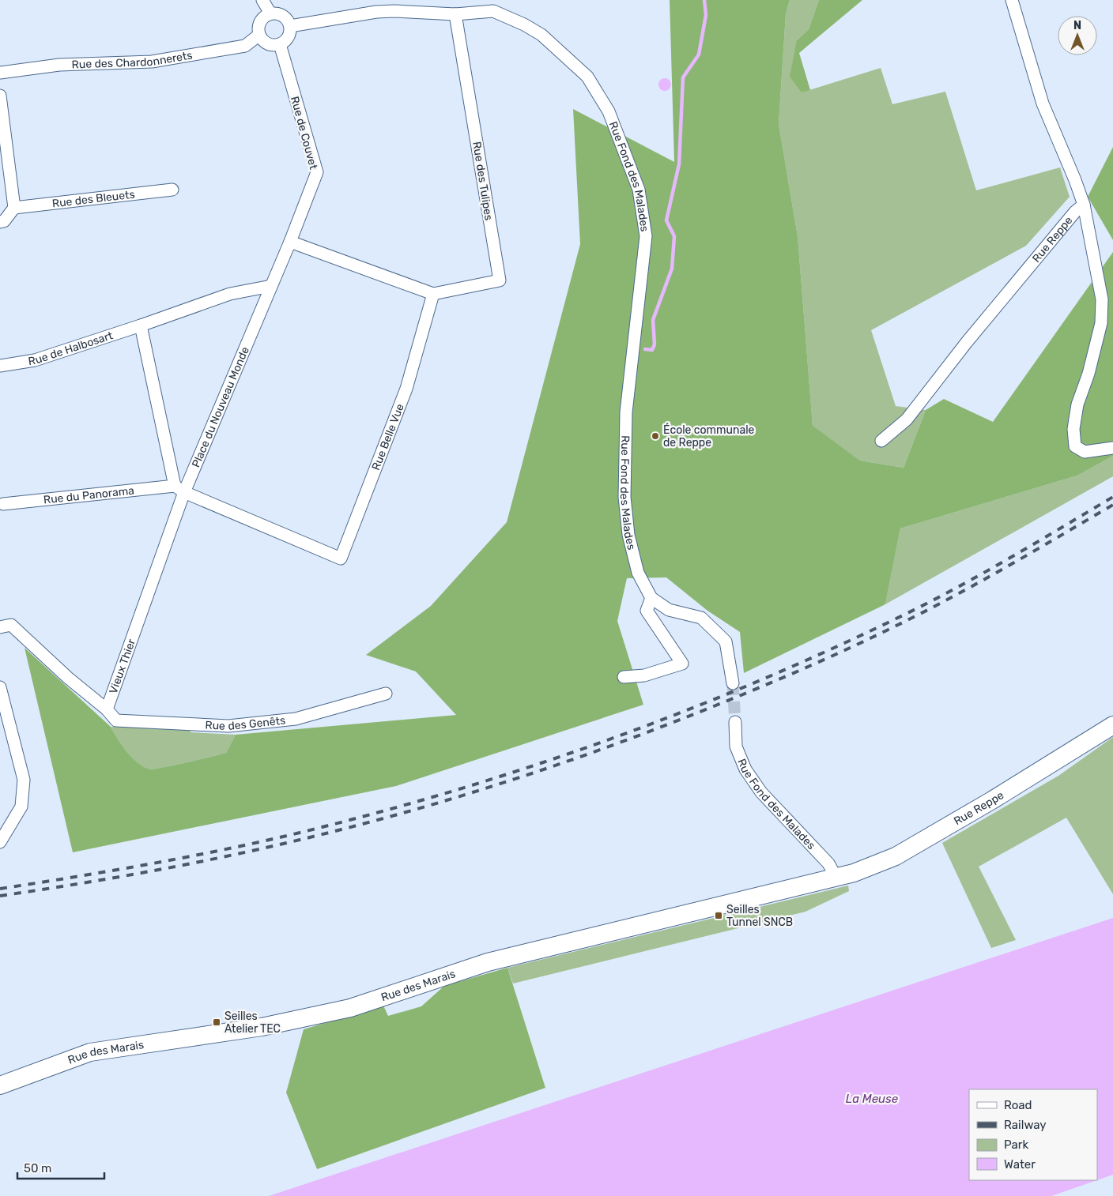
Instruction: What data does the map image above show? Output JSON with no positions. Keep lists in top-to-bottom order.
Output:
{
  "streets": {
    "main road": ["Rue Reppe", "Rue des Marais"],
    "street": [
      "Rue des Chardonnerets",
      "Rue de Couvet",
      "Rue Fond des Malades",
      "Rue des Tulipes",
      "Rue des Bleuets",
      "Rue de Halbosart",
      "Place du Nouveau Monde",
      "Rue Belle Vue",
      "Rue du Panorama",
      "Vieux Thier",
      "Rue des Genêts"
    ]
  },
  "crossings": [
    ["Rue des Chardonnerets", "Rue de Couvet"],
    ["Rue des Chardonnerets", "Rue Fond des Malades"],
    ["Rue de Couvet", "Rue Fond des Malades"],
    ["Rue de Couvet", "Place du Nouveau Monde"],
    ["Rue Fond des Malades", "Rue des Tulipes"],
    ["Rue Fond des Malades", "Rue Reppe"],
    ["Rue Fond des Malades", "Rue des Marais"],
    ["Rue des Tulipes", "Rue Belle Vue"],
    ["Rue Reppe", "Rue des Marais"],
    ["Place du Nouveau Monde", "Rue Belle Vue"],
    ["Place du Nouveau Monde", "Rue du Panorama"],
    ["Place du Nouveau Monde", "Vieux Thier"],
    ["Rue Belle Vue", "Rue du Panorama"],
    ["Rue Belle Vue", "Vieux Thier"],
    ["Rue du Panorama", "Vieux Thier"],
    ["Vieux Thier", "Rue des Genêts"]
  ],
  "water": ["La Meuse"],
  "places": {
    "other": ["École communale de Reppe"],
    "transit": ["Seilles Tunnel SNCB", "Seilles Atelier TEC"]
  },
  "legend": [
    "Road",
    "Railway",
    "Park",
    "Water"
  ],
  "scale_bar": "50 m",
  "north": "top"
}
